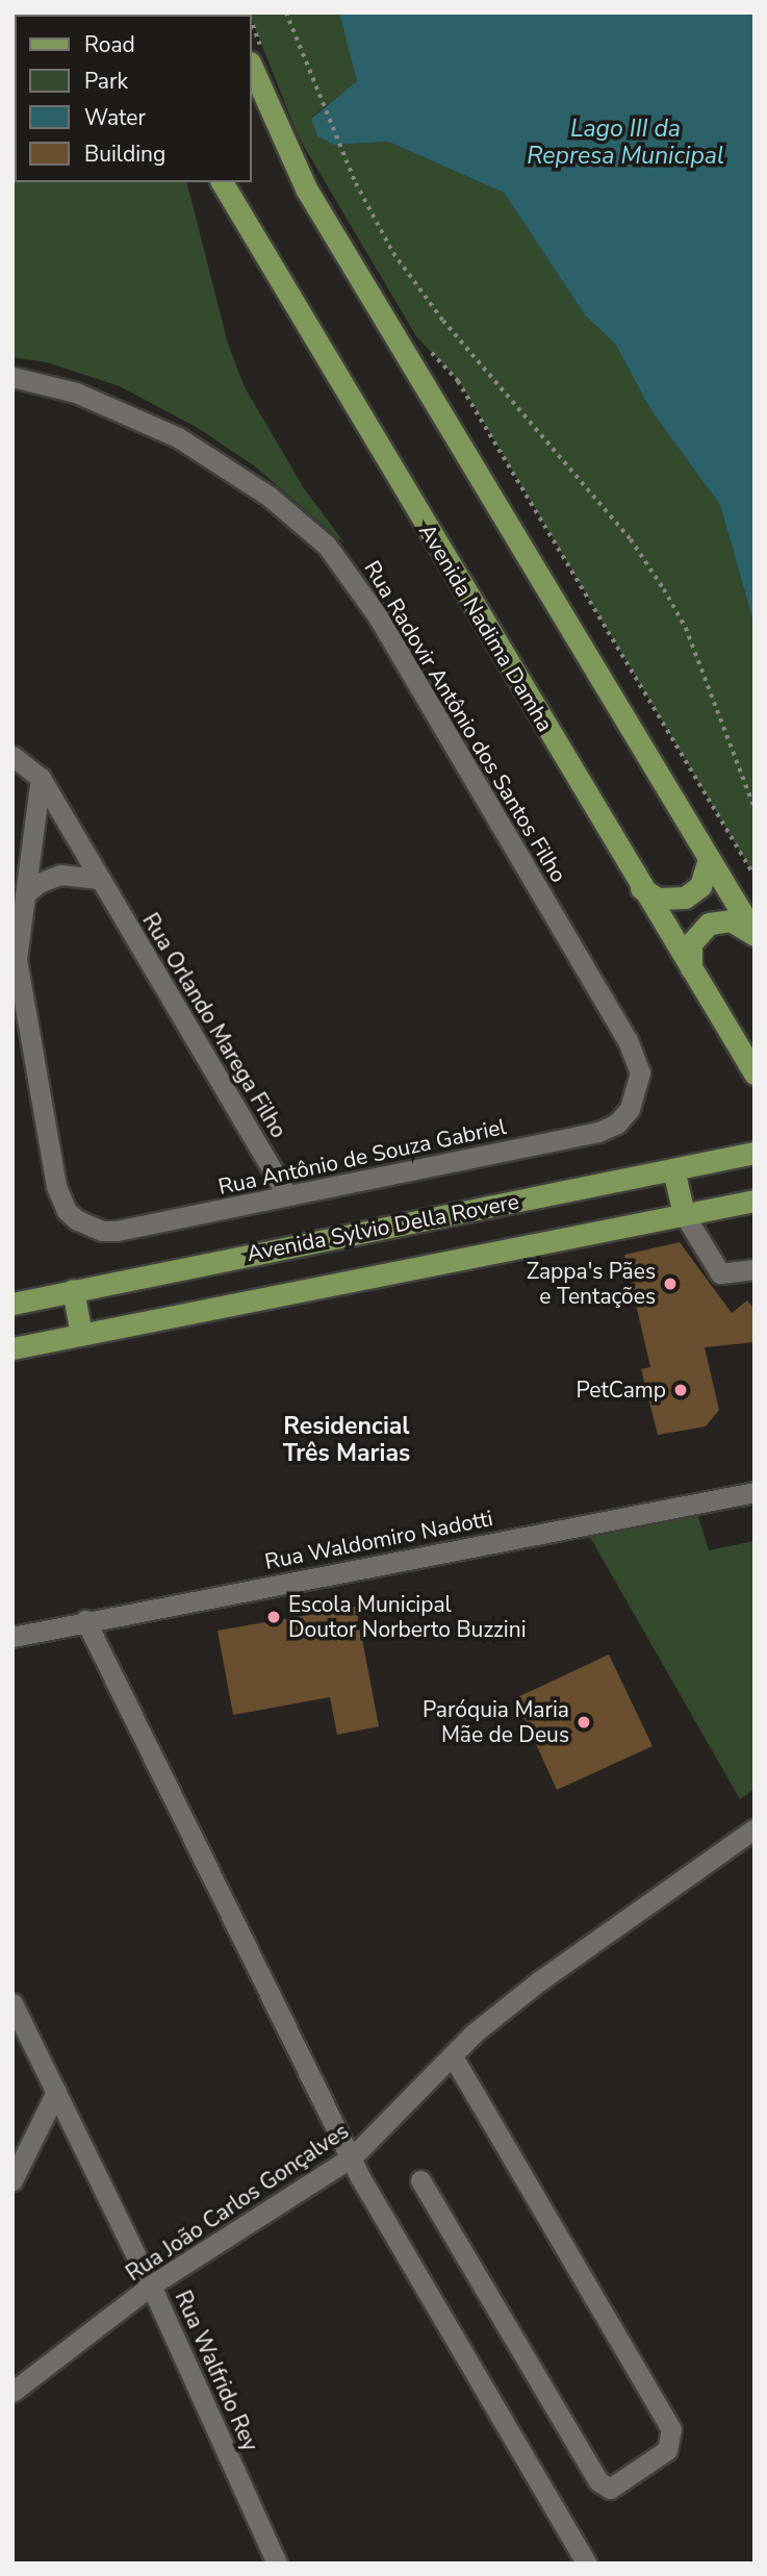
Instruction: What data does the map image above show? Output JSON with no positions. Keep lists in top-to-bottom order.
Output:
{
  "streets": {
    "main road": ["Avenida Nadima Damha", "Avenida Sylvio Della Rovere"],
    "street": [
      "Rua Radovir Antônio dos Santos Filho",
      "Rua Orlando Marega Filho",
      "Rua Antônio de Souza Gabriel",
      "Rua Waldomiro Nadotti",
      "Rua João Carlos Gonçalves",
      "Rua Walfrido Rey"
    ]
  },
  "crossings": [
    ["Rua Radovir Antônio dos Santos Filho", "Rua Antônio de Souza Gabriel"],
    ["Rua Orlando Marega Filho", "Rua Antônio de Souza Gabriel"],
    ["Rua João Carlos Gonçalves", "Rua Walfrido Rey"]
  ],
  "districts": ["Residencial Três Marias"],
  "water": ["Lago III da Represa Municipal"],
  "places": [
    "Zappa's Pães e Tentações",
    "PetCamp",
    "Escola Municipal Doutor Norberto Buzzini",
    "Paróquia Maria Mãe de Deus"
  ],
  "legend": [
    "Road",
    "Park",
    "Water",
    "Building"
  ]
}
